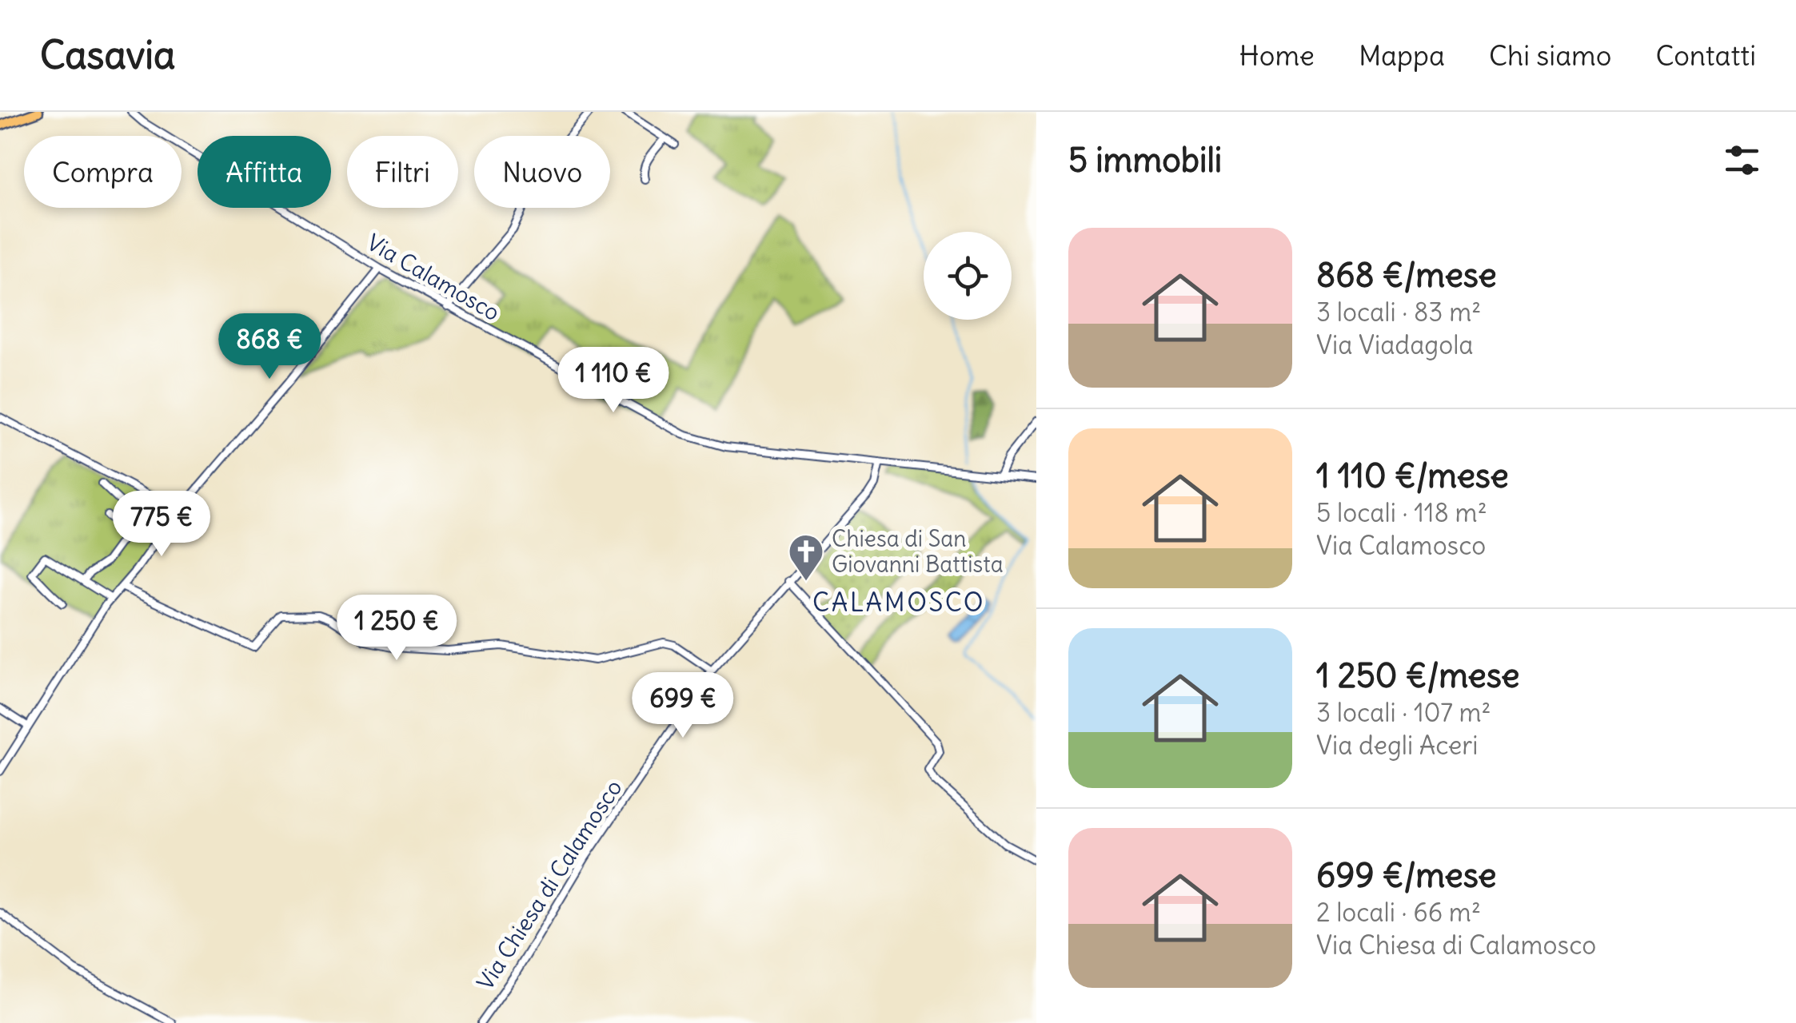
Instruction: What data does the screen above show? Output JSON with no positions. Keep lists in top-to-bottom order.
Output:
{
  "streets": {
    "street": ["Via Calamosco", "Via Chiesa di Calamosco"]
  },
  "crossings": [
    ["Via Calamosco", "Via Chiesa di Calamosco"]
  ],
  "districts": ["CALAMOSCO"],
  "places": {
    "church": ["Chiesa di San Giovanni Battista"]
  },
  "page": {
    "header": "Casavia",
    "nav": [
      "Home",
      "Mappa",
      "Chi siamo",
      "Contatti"
    ],
    "heading": "5 immobili",
    "chip": [
      "Compra",
      "Affitta",
      "Filtri",
      "Nuovo"
    ],
    "list": [
      {
        "name": "868 €/mese",
        "note": "3 locali · 83 m² · Via Viadagola"
      },
      {
        "name": "1 110 €/mese",
        "note": "5 locali · 118 m² · Via Calamosco"
      },
      {
        "name": "1 250 €/mese",
        "note": "3 locali · 107 m² · Via degli Aceri"
      },
      {
        "name": "699 €/mese",
        "note": "2 locali · 66 m² · Via Chiesa di Calamosco"
      }
    ],
    "price": [
      "868 €",
      "1 110 €",
      "775 €",
      "1 250 €",
      "699 €"
    ]
  }
}
